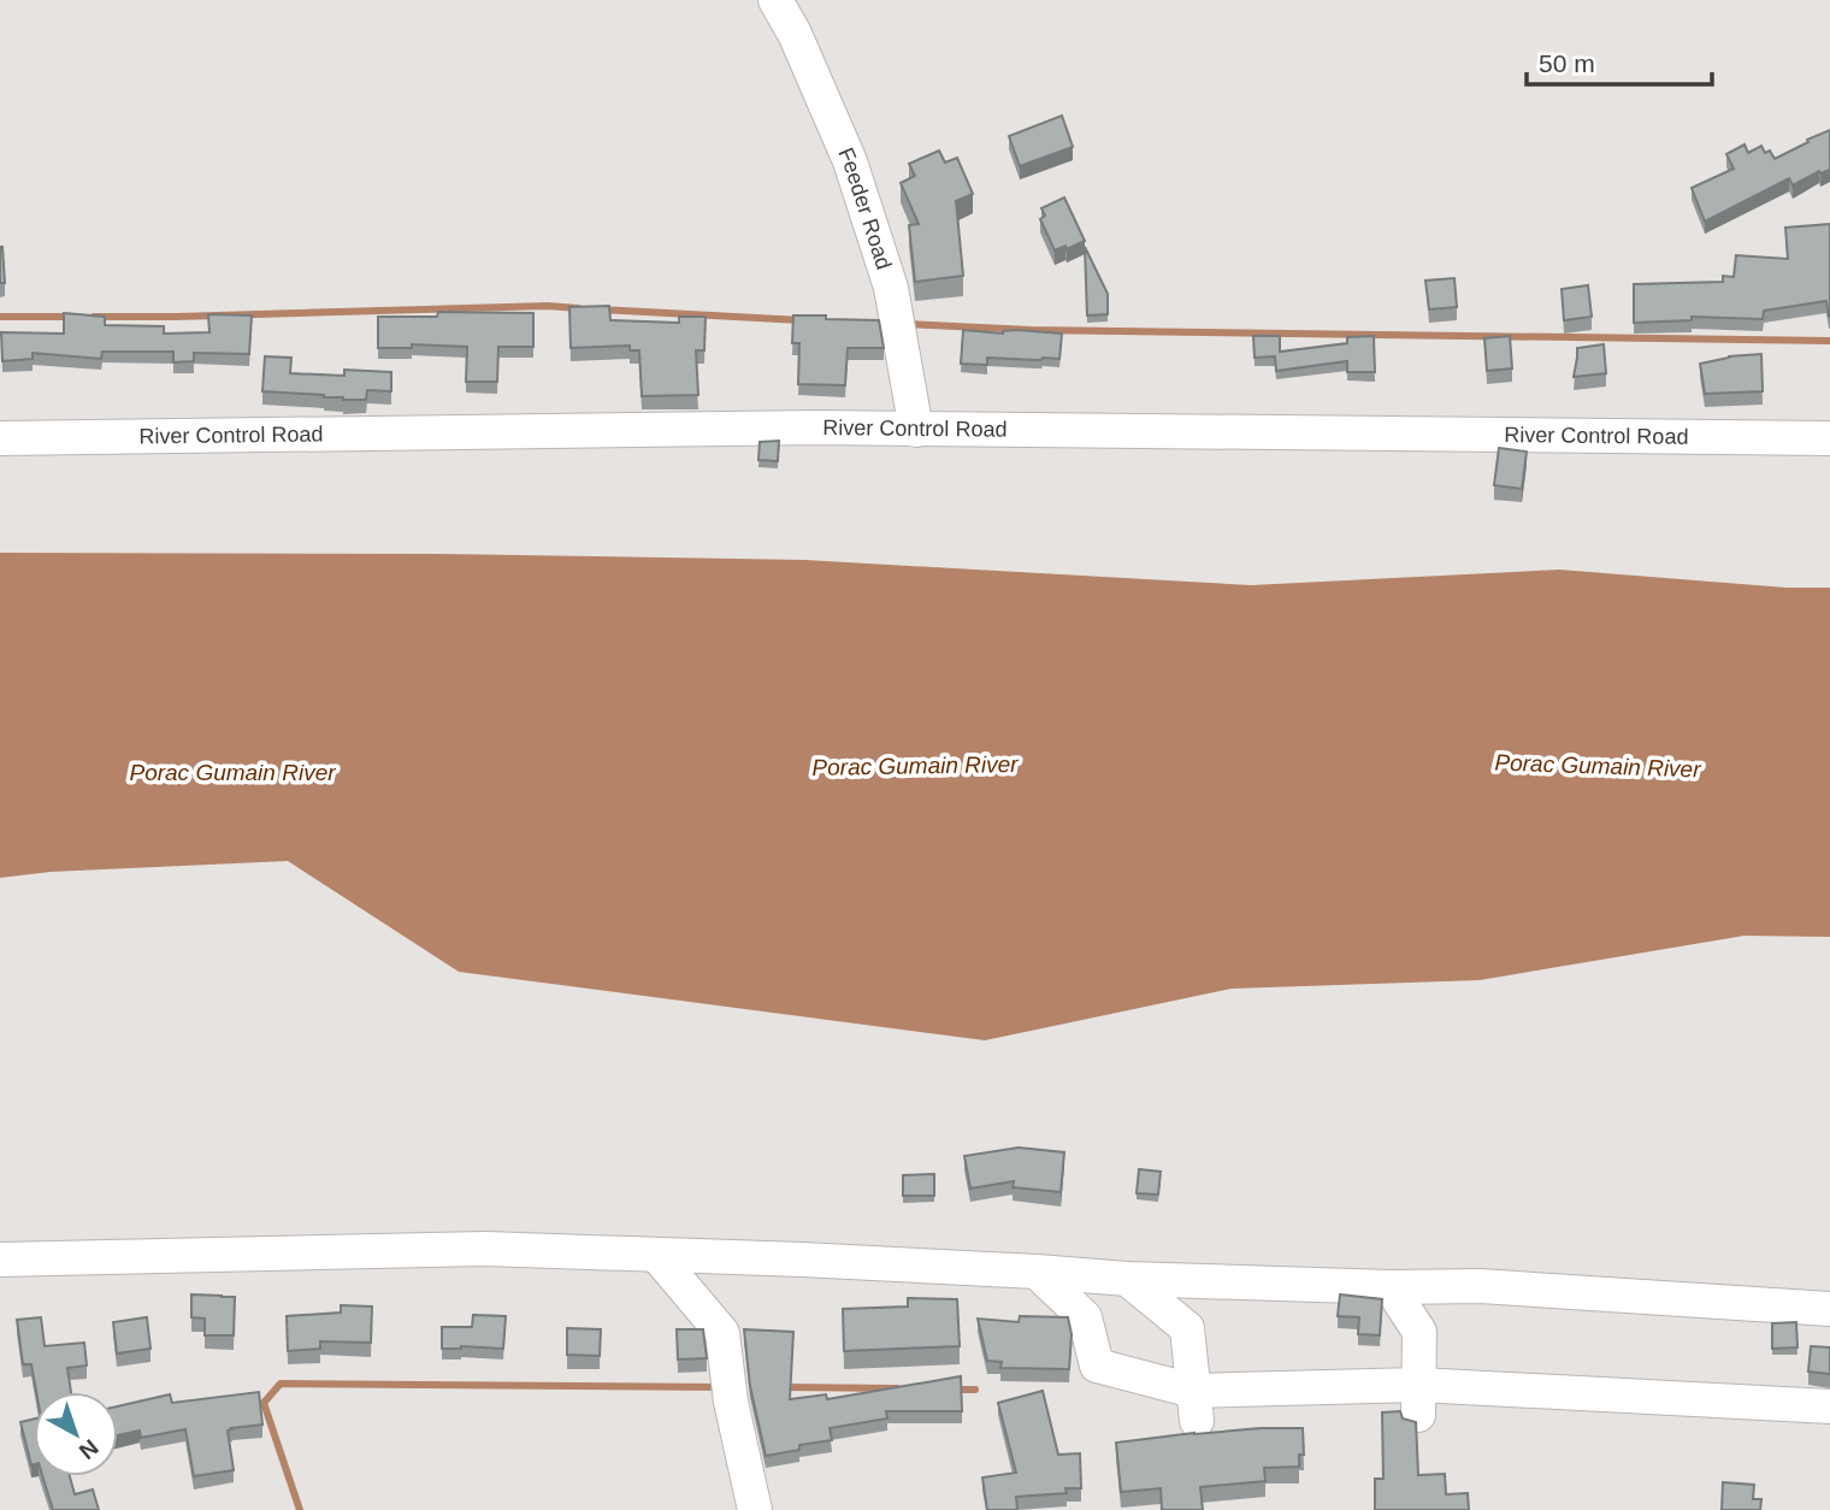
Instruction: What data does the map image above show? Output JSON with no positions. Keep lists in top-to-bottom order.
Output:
{
  "streets": {
    "street": ["Feeder Road", "River Control Road"]
  },
  "crossings": [
    ["Feeder Road", "River Control Road"]
  ],
  "water": ["Porac Gumain River"],
  "scale_bar": "50 m",
  "north": "bottom right"
}
